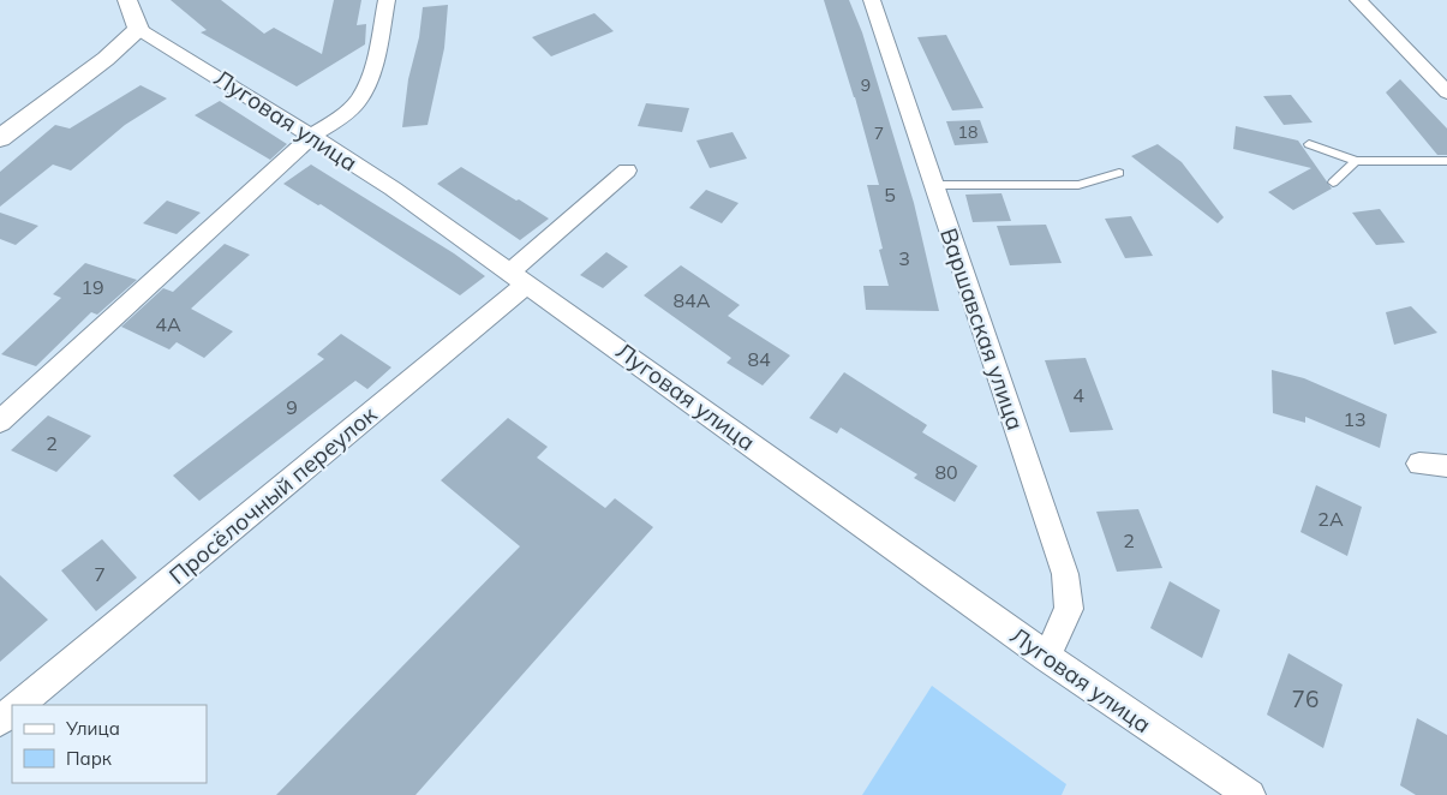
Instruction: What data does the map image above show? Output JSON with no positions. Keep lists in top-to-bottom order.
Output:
{
  "streets": {
    "street": ["Луговая улица", "Варшавская улица", "Просёлочный переулок"]
  },
  "crossings": [
    ["Луговая улица", "Варшавская улица"],
    ["Луговая улица", "Просёлочный переулок"]
  ],
  "house_numbers": [
    "9",
    "18",
    "7",
    "5",
    "3",
    "19",
    "84А",
    "4А",
    "84",
    "4",
    "9",
    "13",
    "2",
    "80",
    "2А",
    "2",
    "7",
    "76"
  ],
  "legend": ["Улица", "Парк"]
}
